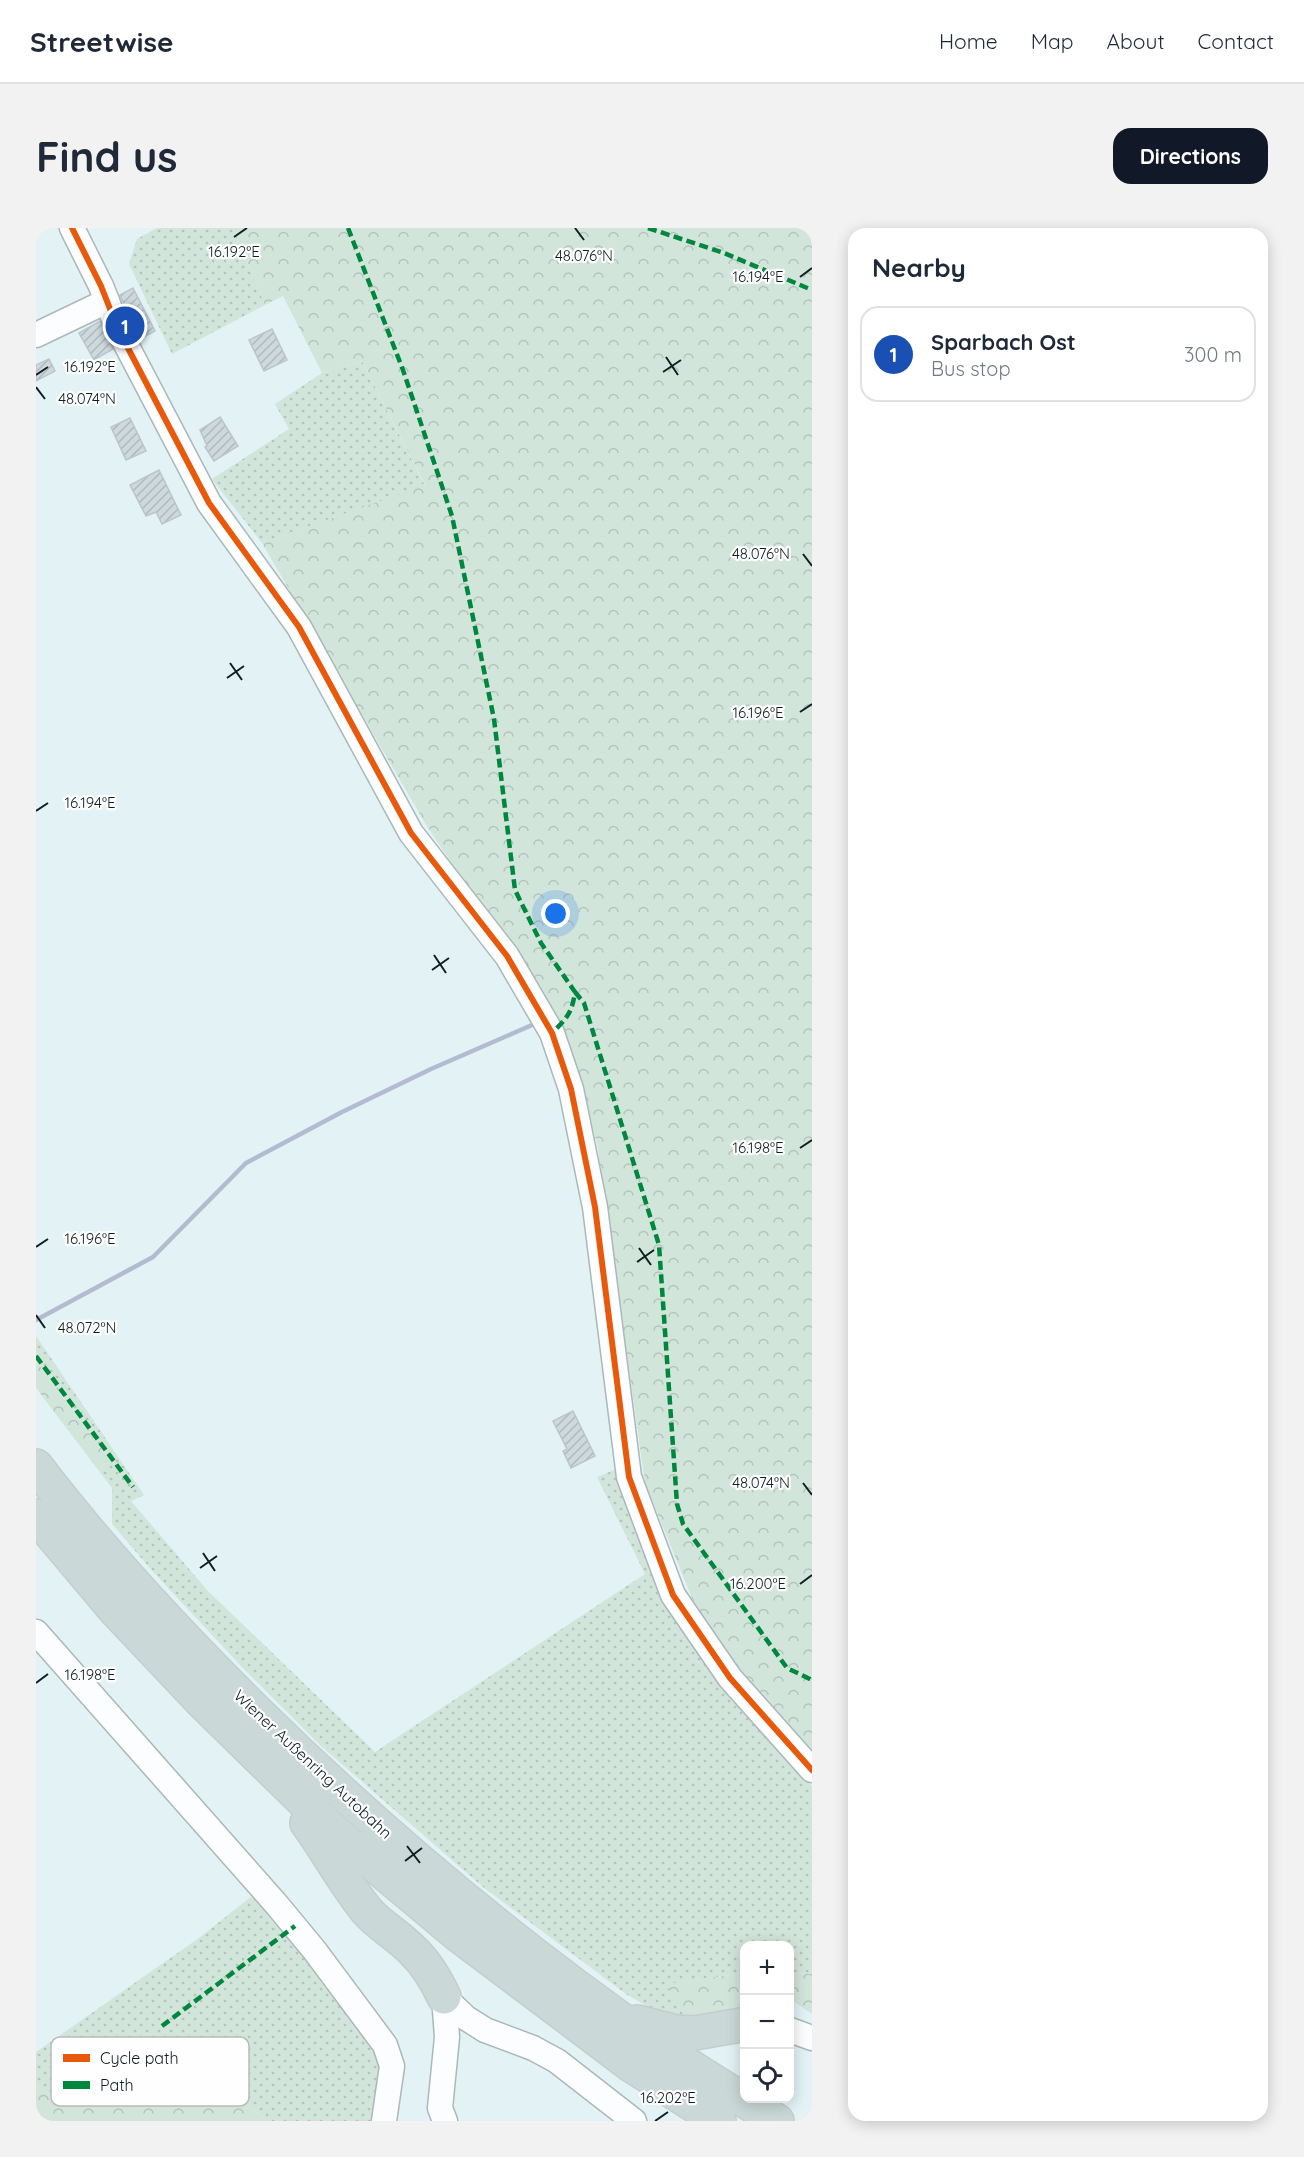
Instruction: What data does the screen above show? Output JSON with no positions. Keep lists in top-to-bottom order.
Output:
{
  "streets": {
    "highway": ["Wiener Außenring Autobahn"]
  },
  "legend": ["Cycle path", "Path"],
  "page": {
    "header": "Streetwise",
    "nav": [
      "Home",
      "Map",
      "About",
      "Contact"
    ],
    "buttons": "Directions",
    "title": "Find us",
    "heading": "Nearby",
    "pins": "1",
    "list": [
      {
        "mark": "1",
        "name": "Sparbach Ost",
        "note": "Bus stop",
        "value": "300 m"
      }
    ],
    "map_buttons": ["+", "−"]
  },
  "coordinates": [
    "16.192°E",
    "48.076°N",
    "16.194°E",
    "48.074°N",
    "16.196°E",
    "16.198°E",
    "48.072°N",
    "16.200°E",
    "16.202°E"
  ]
}
